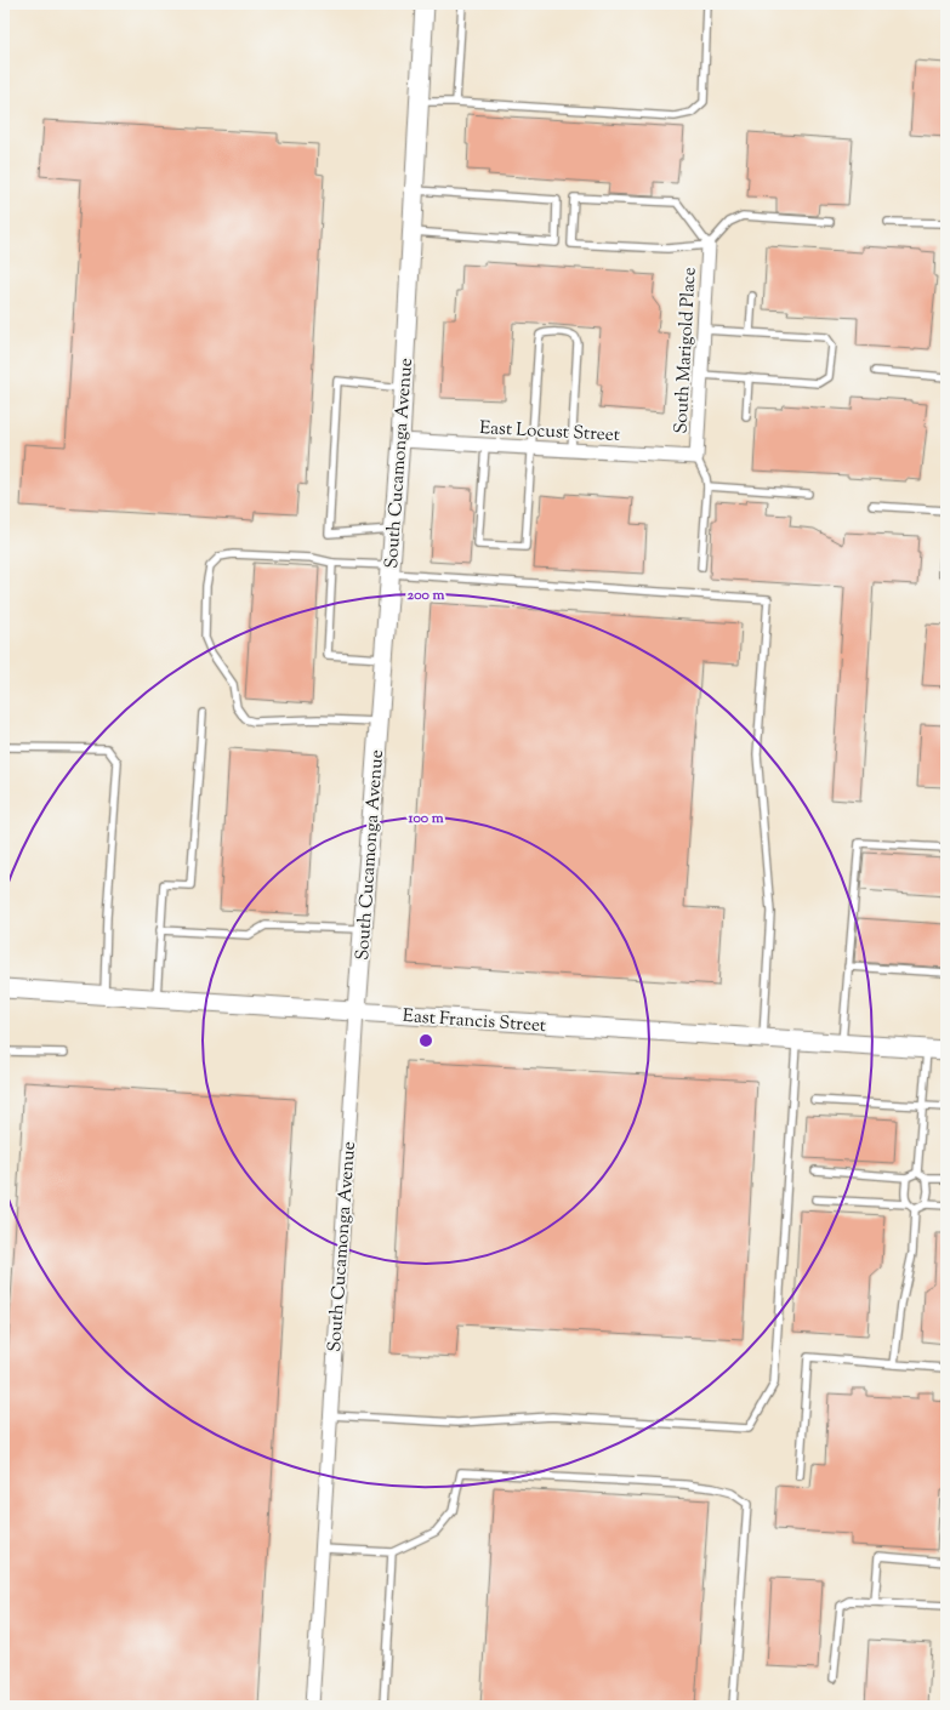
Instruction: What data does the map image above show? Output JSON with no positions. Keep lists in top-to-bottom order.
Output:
{
  "streets": {
    "street": [
      "South Marigold Place",
      "East Locust Street",
      "South Cucamonga Avenue",
      "East Francis Street"
    ]
  },
  "crossings": [
    ["South Marigold Place", "East Locust Street"],
    ["East Locust Street", "South Cucamonga Avenue"],
    ["South Cucamonga Avenue", "East Francis Street"]
  ],
  "rings": ["200 m", "100 m"]
}
